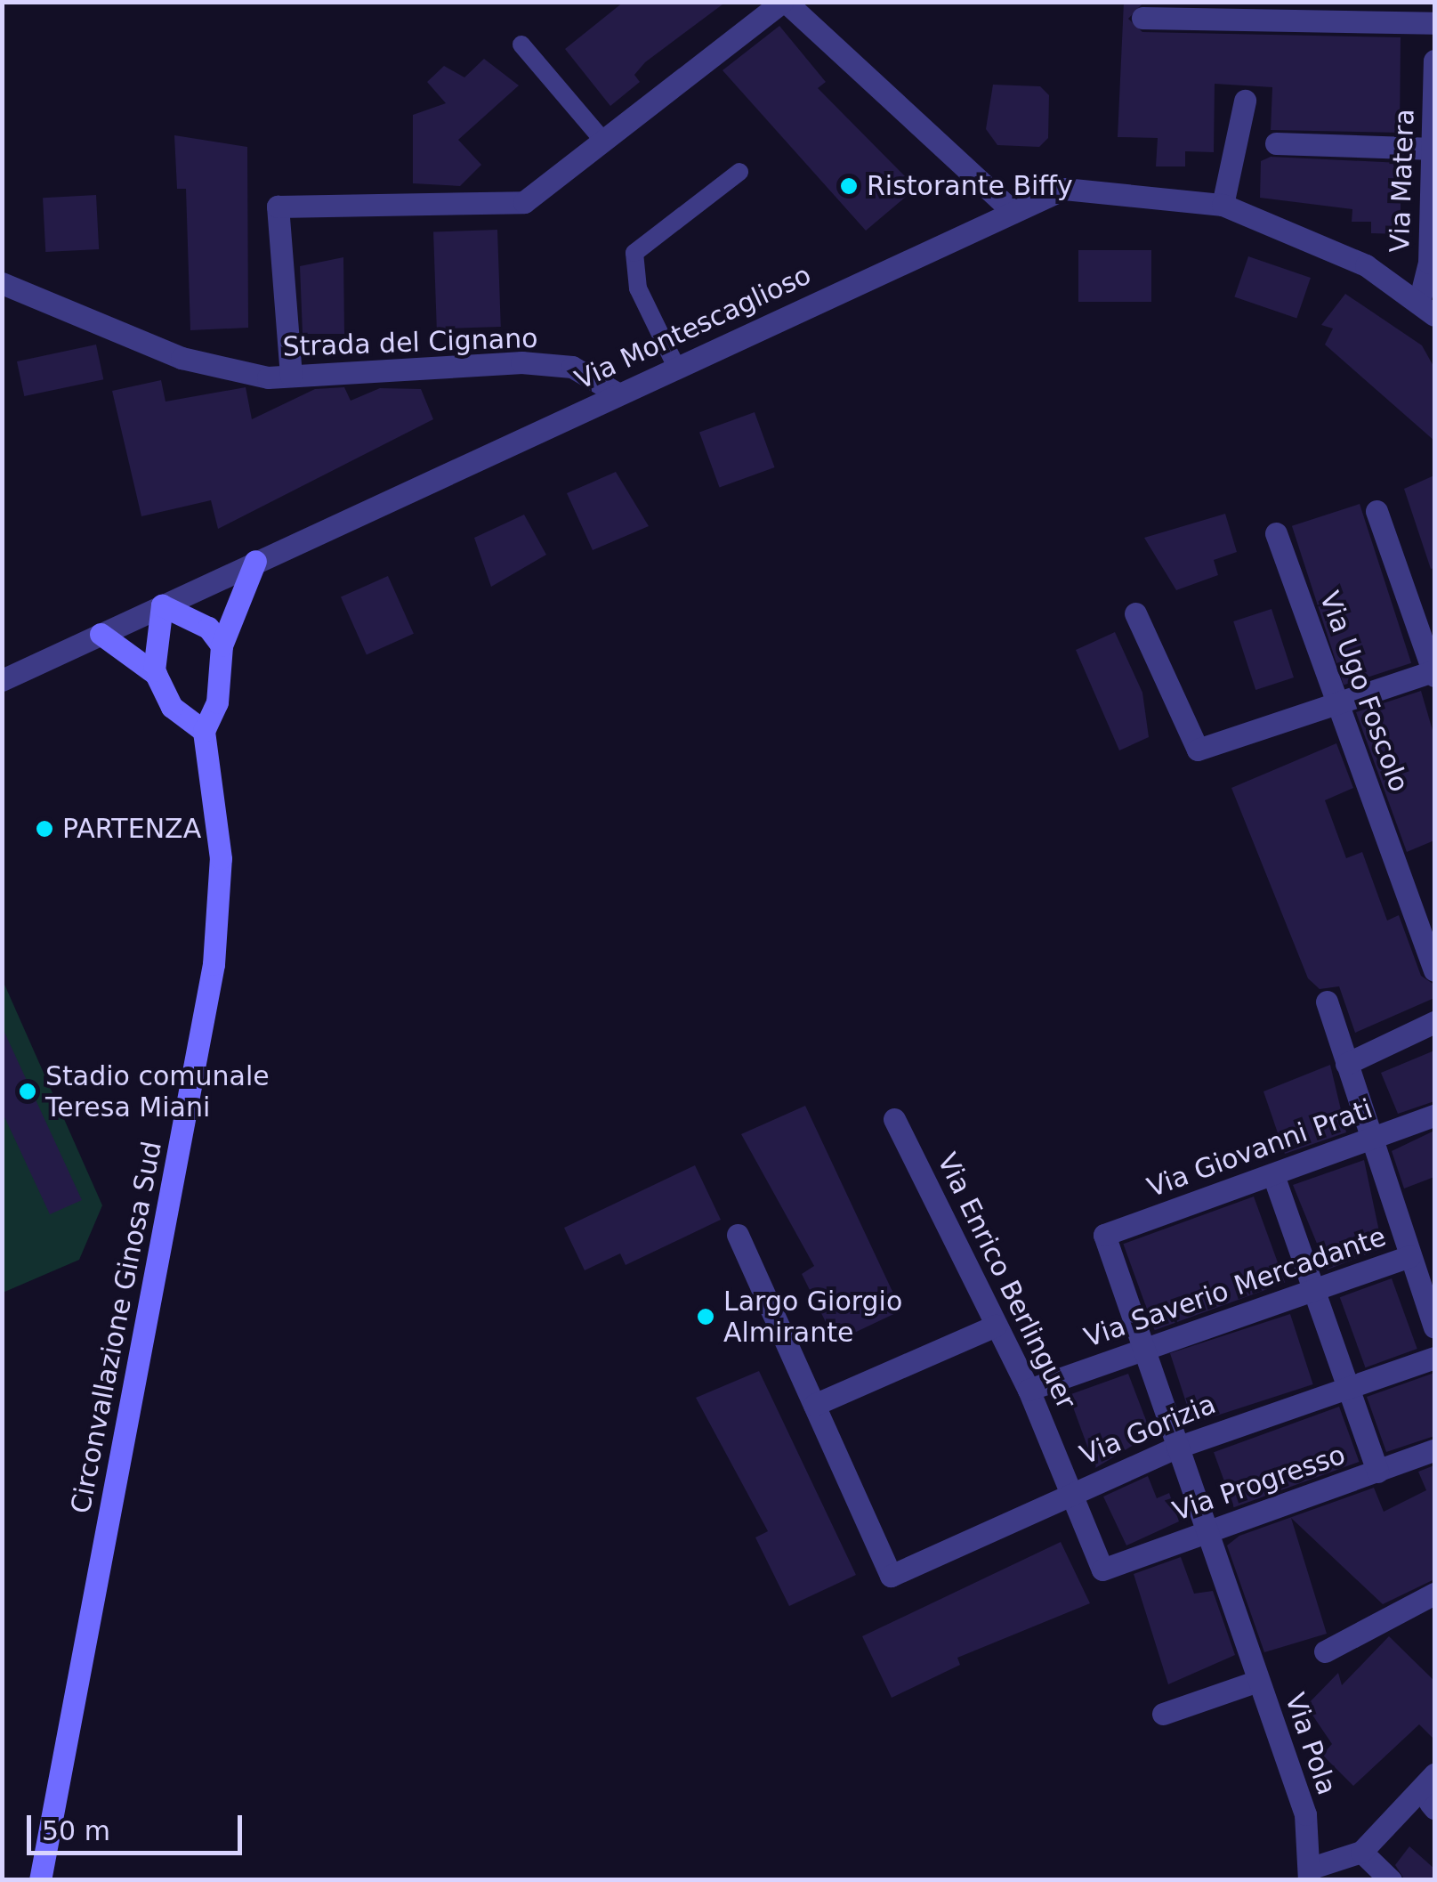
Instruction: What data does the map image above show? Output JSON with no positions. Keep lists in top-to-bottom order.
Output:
{
  "streets": {
    "main road": ["Circonvallazione Ginosa Sud"],
    "street": [
      "Via Matera",
      "Via Montescaglioso",
      "Strada del Cignano",
      "Via Ugo Foscolo",
      "Via Giovanni Prati",
      "Via Enrico Berlinguer",
      "Via Saverio Mercadante",
      "Via Gorizia",
      "Via Progresso",
      "Via Pola"
    ]
  },
  "crossings": [
    ["Via Matera", "Via Montescaglioso"],
    ["Via Montescaglioso", "Strada del Cignano"],
    ["Via Montescaglioso", "Circonvallazione Ginosa Sud"],
    ["Via Giovanni Prati", "Via Pola"],
    ["Via Enrico Berlinguer", "Via Saverio Mercadante"],
    ["Via Enrico Berlinguer", "Via Gorizia"],
    ["Via Enrico Berlinguer", "Via Progresso"],
    ["Via Saverio Mercadante", "Via Pola"],
    ["Via Gorizia", "Via Pola"],
    ["Via Progresso", "Via Pola"]
  ],
  "places": [
    "Ristorante Biffy",
    "PARTENZA",
    "Stadio comunale Teresa Miani",
    "Largo Giorgio Almirante"
  ],
  "scale_bar": "50 m"
}
